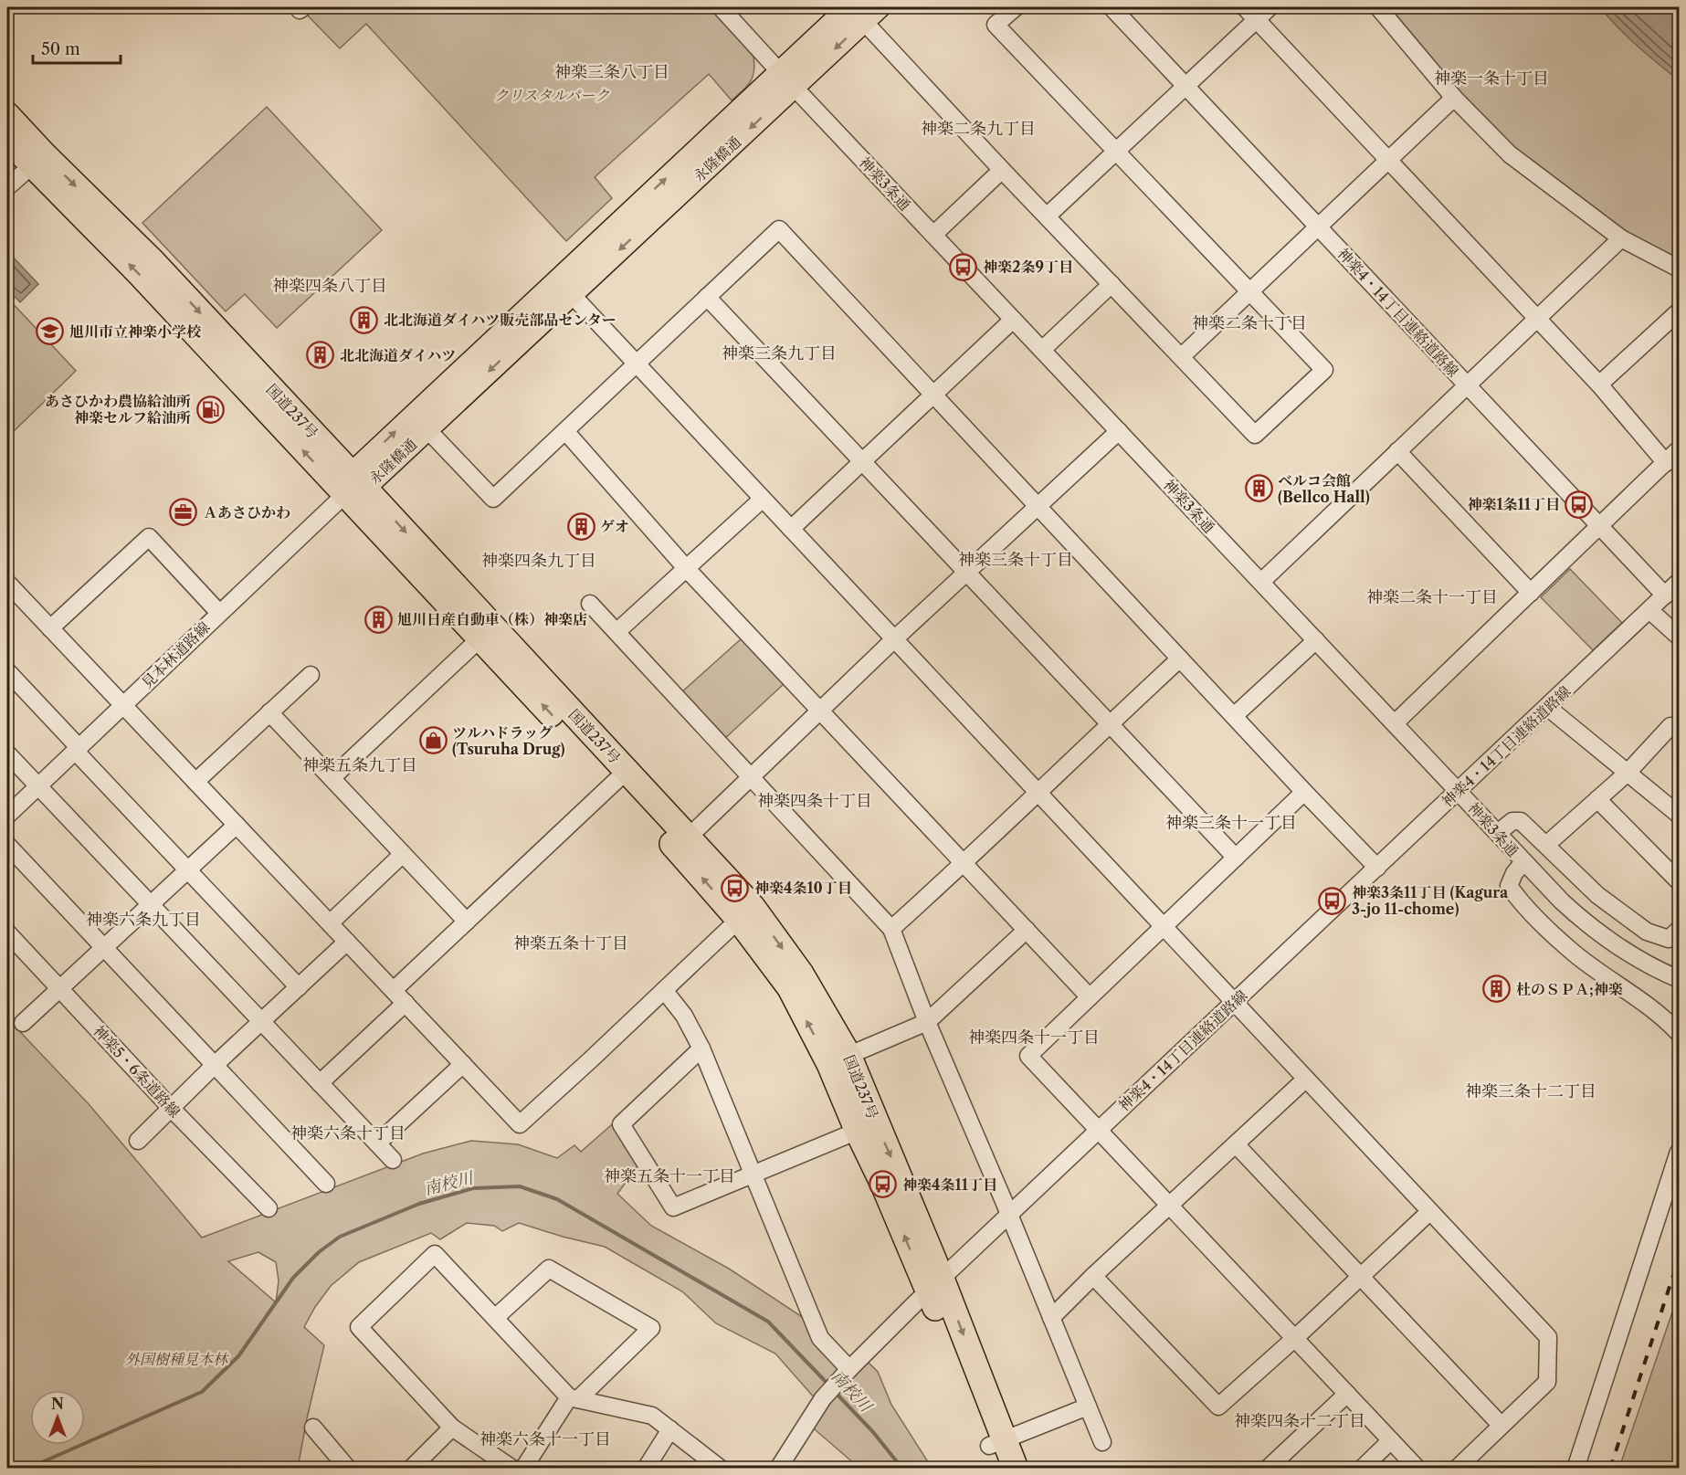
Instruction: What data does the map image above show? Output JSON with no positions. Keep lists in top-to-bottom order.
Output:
{
  "streets": {
    "highway": ["国道237号"],
    "main road": ["永隆橋通"],
    "street": [
      "神楽3条通",
      "神楽4・14丁目連絡道路線",
      "見本林道路線",
      "神楽5・6条道路線"
    ]
  },
  "crossings": [
    ["永隆橋通", "神楽3条通"],
    ["永隆橋通", "国道237号"],
    ["永隆橋通", "見本林道路線"],
    ["神楽3条通", "神楽4・14丁目連絡道路線"],
    ["神楽4・14丁目連絡道路線", "国道237号"],
    ["国道237号", "見本林道路線"]
  ],
  "districts": [
    "神楽三条八丁目",
    "神楽一条十丁目",
    "神楽二条九丁目",
    "神楽四条八丁目",
    "神楽二条十丁目",
    "神楽三条九丁目",
    "神楽三条十丁目",
    "神楽四条九丁目",
    "神楽二条十一丁目",
    "神楽五条九丁目",
    "神楽四条十丁目",
    "神楽三条十一丁目",
    "神楽六条九丁目",
    "神楽五条十丁目",
    "神楽四条十一丁目",
    "神楽三条十二丁目",
    "神楽六条十丁目",
    "神楽五条十一丁目",
    "神楽四条十二丁目",
    "神楽六条十一丁目"
  ],
  "water": ["南校川"],
  "parks": ["クリスタルパーク", "外国樹種見本林"],
  "places": {
    "bus stop": [
      "神楽2条9丁目",
      "神楽1条11丁目",
      "神楽4条10丁目",
      "神楽3条11丁目 (Kagura 3-jo 11-chome)",
      "神楽4条11丁目"
    ],
    "building": [
      "北北海道ダイハツ販売部品センター",
      "北北海道ダイハツ",
      "ベルコ会館 (Bellco Hall)",
      "ゲオ",
      "旭川日産自動車（株）神楽店",
      "杜のＳＰＡ;神楽"
    ],
    "school or university": ["旭川市立神楽小学校"],
    "fuel station": ["あさひかわ農協給油所 神楽セルフ給油所"],
    "office": ["Ａあさひかわ"],
    "shop": ["ツルハドラッグ (Tsuruha Drug)"]
  },
  "scale_bar": "50 m",
  "north": "top"
}
